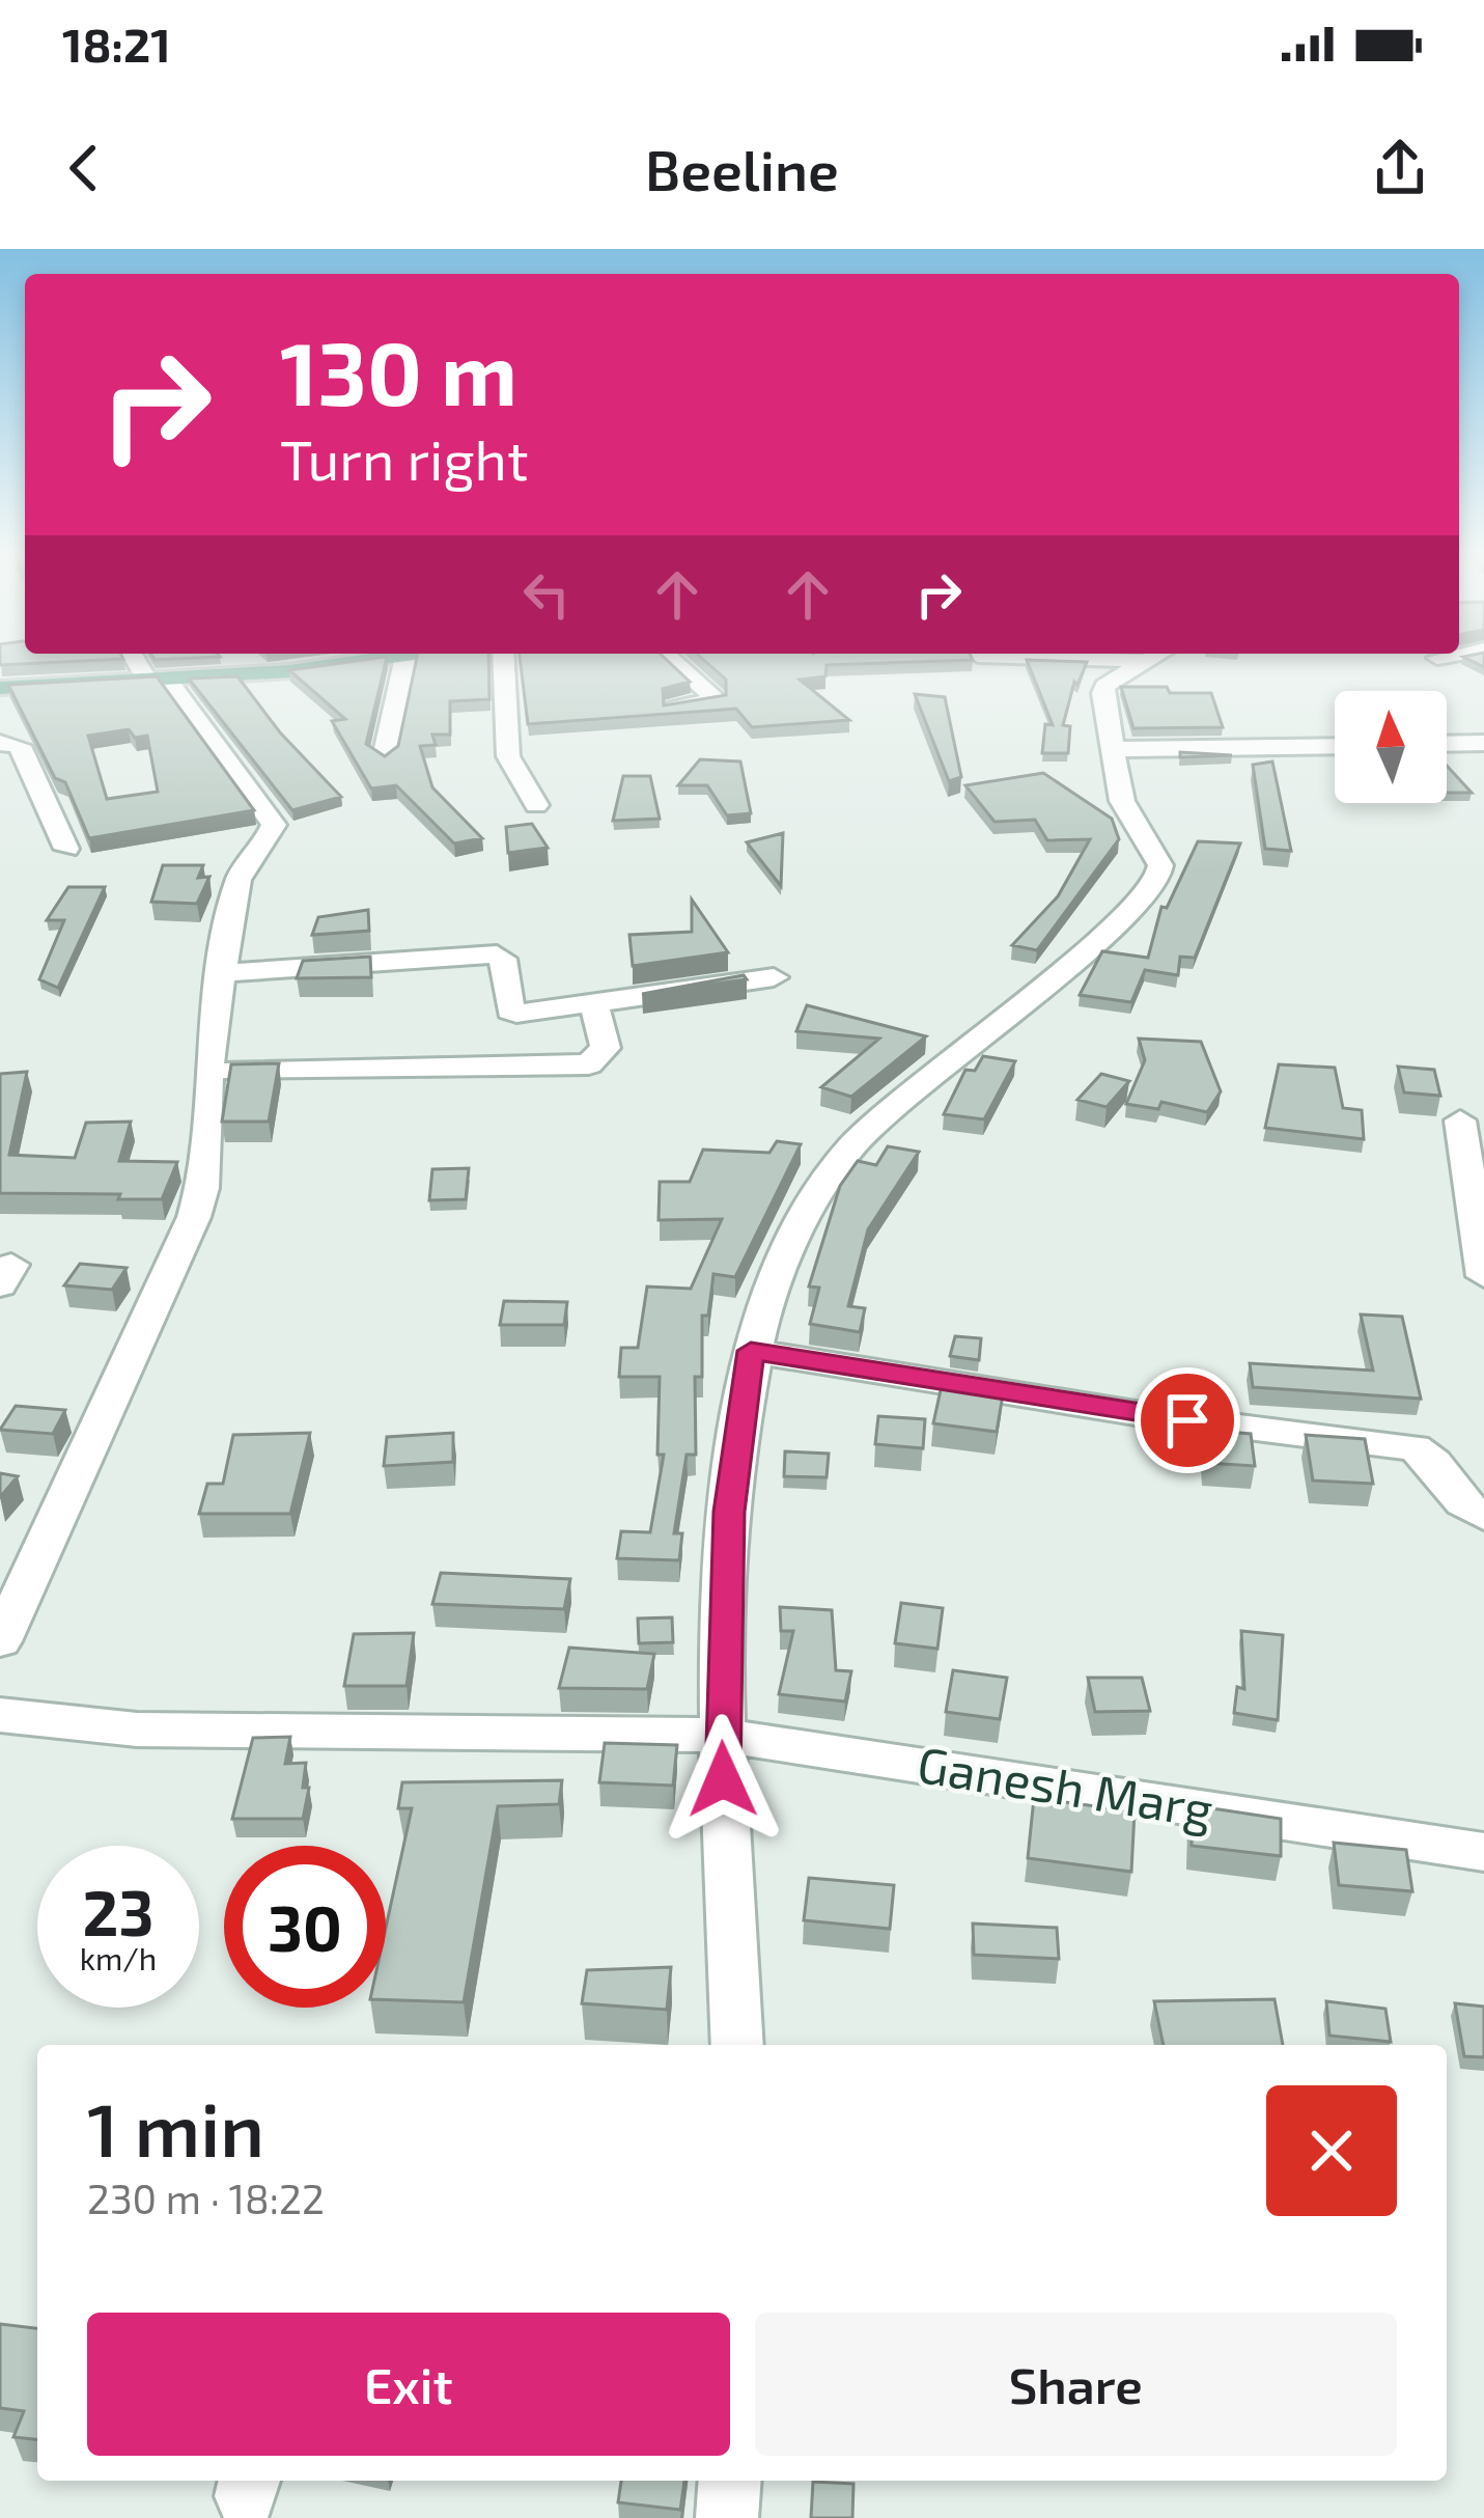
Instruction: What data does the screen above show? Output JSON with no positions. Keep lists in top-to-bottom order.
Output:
{
  "streets": {
    "street": ["Ganesh Marg"]
  },
  "north": "top",
  "page": {
    "status": "18:21",
    "header": "Beeline",
    "turn": ["130 m", "Turn right"],
    "speed": "23 km/h",
    "limit": "30",
    "heading": ["1 min", "230 m · 18:22"],
    "buttons": ["Exit", "Share"]
  }
}
